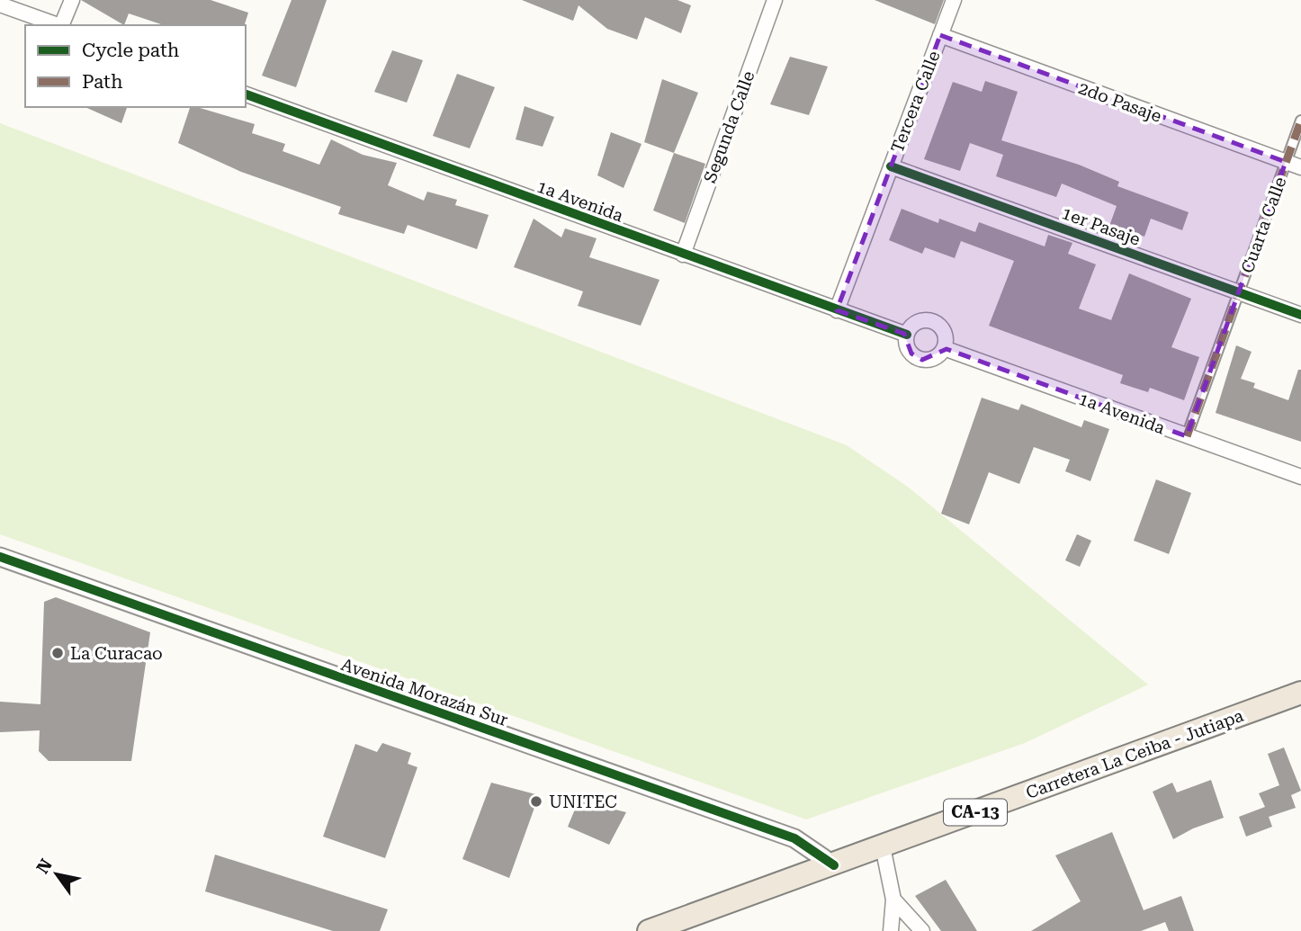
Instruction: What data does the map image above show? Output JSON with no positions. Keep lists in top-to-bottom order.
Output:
{
  "streets": {
    "main road": ["Carretera La Ceiba - Jutiapa", "CA-13"],
    "street": [
      "Tercera Calle",
      "2do Pasaje",
      "Segunda Calle",
      "1a Avenida",
      "Cuarta Calle",
      "1er Pasaje",
      "Avenida Morazán Sur"
    ]
  },
  "crossings": [
    ["Tercera Calle", "2do Pasaje"],
    ["Tercera Calle", "1a Avenida"],
    ["Tercera Calle", "1er Pasaje"],
    ["2do Pasaje", "Cuarta Calle"],
    ["Segunda Calle", "1a Avenida"],
    ["1a Avenida", "Cuarta Calle"],
    ["Cuarta Calle", "1er Pasaje"],
    ["Avenida Morazán Sur", "Carretera La Ceiba - Jutiapa"]
  ],
  "places": ["La Curacao", "UNITEC"],
  "legend": ["Cycle path", "Path"],
  "north": "top left"
}
